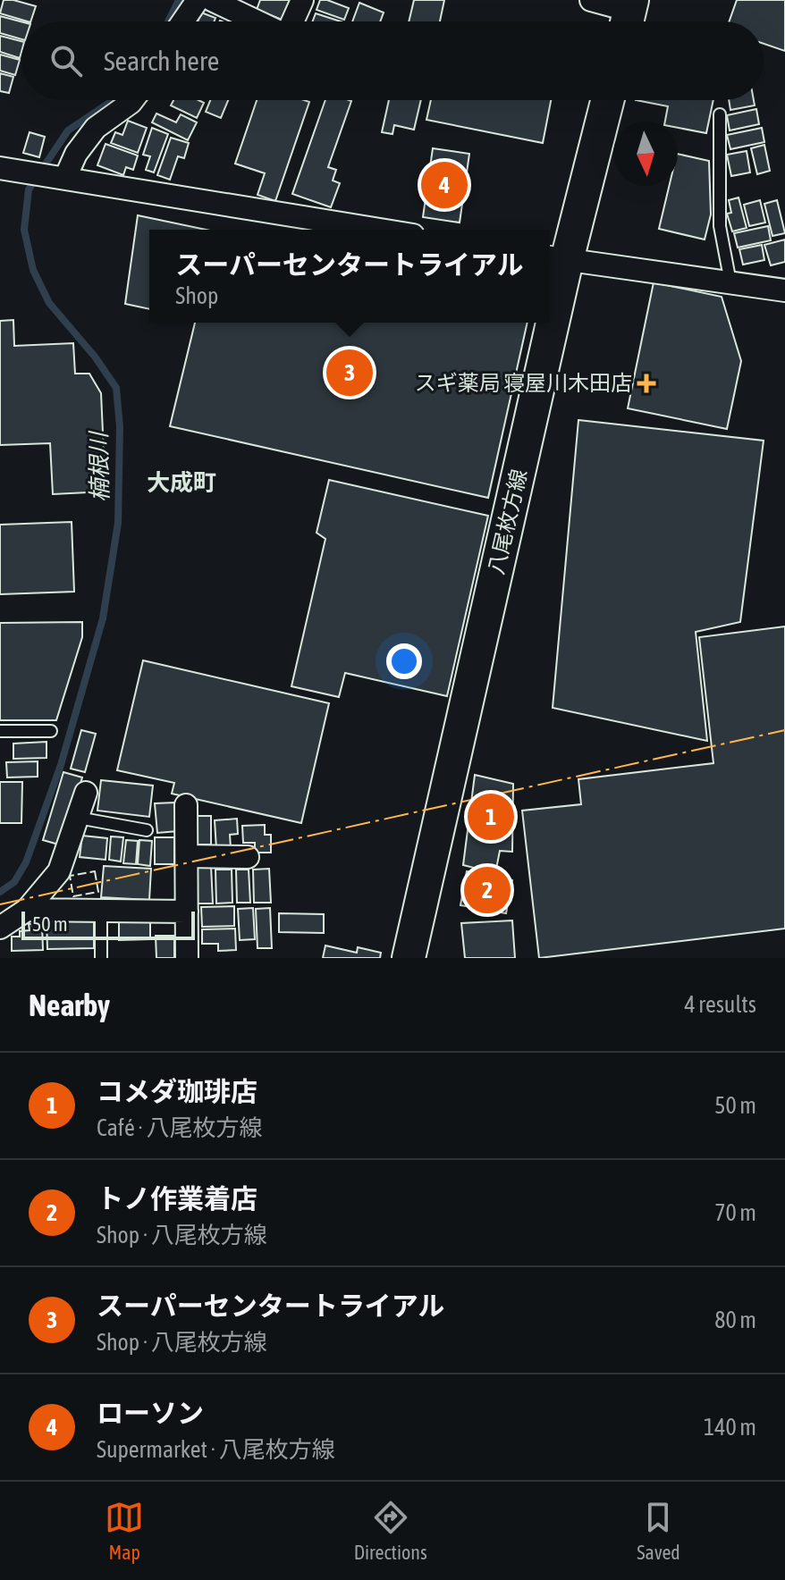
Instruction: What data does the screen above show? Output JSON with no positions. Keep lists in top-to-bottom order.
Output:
{
  "streets": {
    "main road": ["八尾枚方線"]
  },
  "districts": ["大成町"],
  "water": ["楠根川"],
  "places": {
    "health": ["スギ薬局 寝屋川木田店"]
  },
  "scale_bar": "50 m",
  "north": "bottom",
  "page": {
    "search": "Search here",
    "pins": [
      "4",
      "3",
      "1",
      "2"
    ],
    "popup": ["スーパーセンタートライアル", "Shop"],
    "scale": "50 m",
    "heading": ["Nearby", "4 results"],
    "list": [
      {
        "mark": "1",
        "name": "コメダ珈琲店",
        "note": "Café · 八尾枚方線",
        "value": "50 m"
      },
      {
        "mark": "2",
        "name": "トノ作業着店",
        "note": "Shop · 八尾枚方線",
        "value": "70 m"
      },
      {
        "mark": "3",
        "name": "スーパーセンタートライアル",
        "note": "Shop · 八尾枚方線",
        "value": "80 m"
      },
      {
        "mark": "4",
        "name": "ローソン",
        "note": "Supermarket · 八尾枚方線",
        "value": "140 m"
      }
    ],
    "nav": ["Map", "Directions", "Saved"]
  }
}
